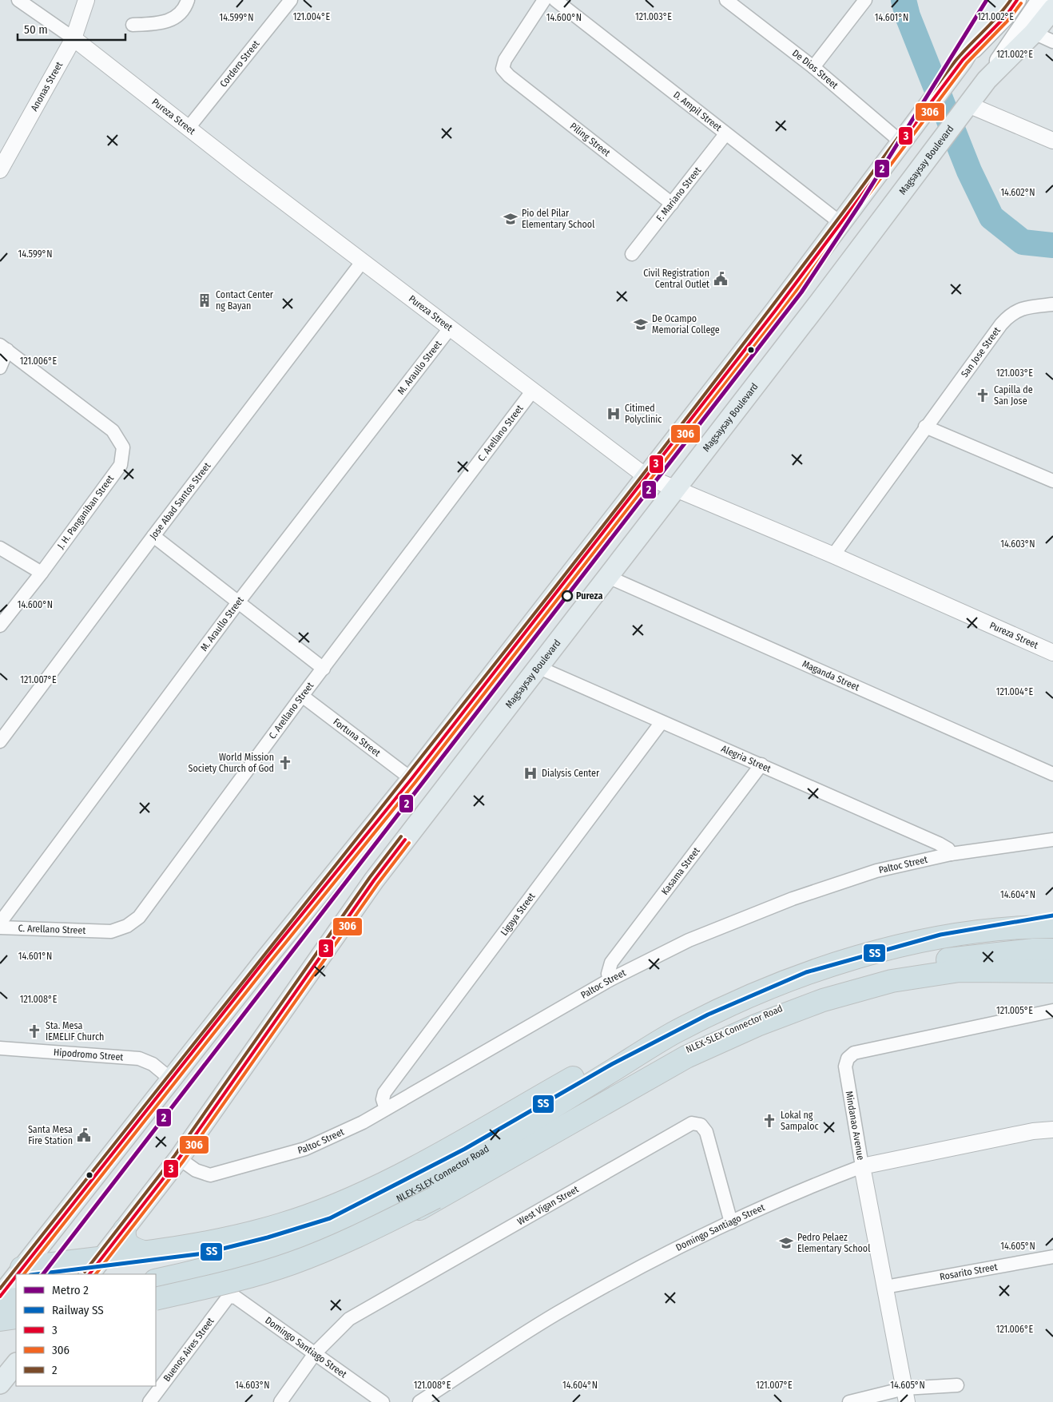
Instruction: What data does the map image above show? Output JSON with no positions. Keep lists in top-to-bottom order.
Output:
{
  "streets": {
    "highway": ["NLEX-SLEX Connector Road"],
    "main road": ["Magsaysay Boulevard"],
    "street": [
      "Cordero Street",
      "De Dios Street",
      "Anonas Street",
      "D. Ampil Street",
      "Pureza Street",
      "Piling Street",
      "F. Mariano Street",
      "San Jose Street",
      "M. Araullo Street",
      "C. Arellano Street",
      "Jose Abad Santos Street",
      "J. H. Panganiban Street",
      "Maganda Street",
      "Fortuna Street",
      "Alegria Street",
      "Paltoc Street",
      "Kasama Street",
      "Ligaya Street",
      "Hipodromo Street",
      "Mindanao Avenue",
      "West Vigan Street",
      "Domingo Santiago Street",
      "Rosarito Street",
      "Buenos Aires Street"
    ]
  },
  "crossings": [
    ["Cordero Street", "Pureza Street"],
    ["Anonas Street", "Pureza Street"],
    ["D. Ampil Street", "F. Mariano Street"],
    ["Pureza Street", "Magsaysay Boulevard"],
    ["Pureza Street", "San Jose Street"],
    ["Pureza Street", "M. Araullo Street"],
    ["Pureza Street", "C. Arellano Street"],
    ["Pureza Street", "Jose Abad Santos Street"],
    ["Piling Street", "F. Mariano Street"],
    ["Magsaysay Boulevard", "Maganda Street"],
    ["Magsaysay Boulevard", "Alegria Street"],
    ["Magsaysay Boulevard", "Paltoc Street"],
    ["C. Arellano Street", "Fortuna Street"],
    ["Alegria Street", "Paltoc Street"],
    ["Alegria Street", "Kasama Street"],
    ["Alegria Street", "Ligaya Street"],
    ["Paltoc Street", "Kasama Street"],
    ["Paltoc Street", "Ligaya Street"],
    ["Mindanao Avenue", "Domingo Santiago Street"],
    ["Mindanao Avenue", "Rosarito Street"],
    ["West Vigan Street", "Domingo Santiago Street"],
    ["Domingo Santiago Street", "Buenos Aires Street"]
  ],
  "places": {
    "school or university": ["Pio del Pilar Elementary School", "De Ocampo Memorial College", "Pedro Pelaez Elementary School"],
    "public building": ["Civil Registration Central Outlet", "Santa Mesa Fire Station"],
    "building": ["Contact Center ng Bayan"],
    "church": [
      "Capilla de San Jose",
      "World Mission Society Church of God",
      "Sta. Mesa IEMELIF Church",
      "Lokal ng Sampaloc"
    ],
    "hospital": ["Citimed Polyclinic", "Dialysis Center"],
    "other": ["Pureza"]
  },
  "lines": [
    "metro line 2",
    "transit line 3",
    "transit line 2",
    "transit line 306",
    "rail line SS"
  ],
  "legend": [
    "Metro 2",
    "Railway SS",
    "3",
    "306",
    "2"
  ],
  "scale_bar": "50 m",
  "coordinates": [
    "121.004°E",
    "121.002°E",
    "121.003°E",
    "14.599°N",
    "14.600°N",
    "14.601°N",
    "14.602°N",
    "121.006°E",
    "14.603°N",
    "121.007°E",
    "14.604°N",
    "121.008°E",
    "121.005°E",
    "14.605°N"
  ]
}
